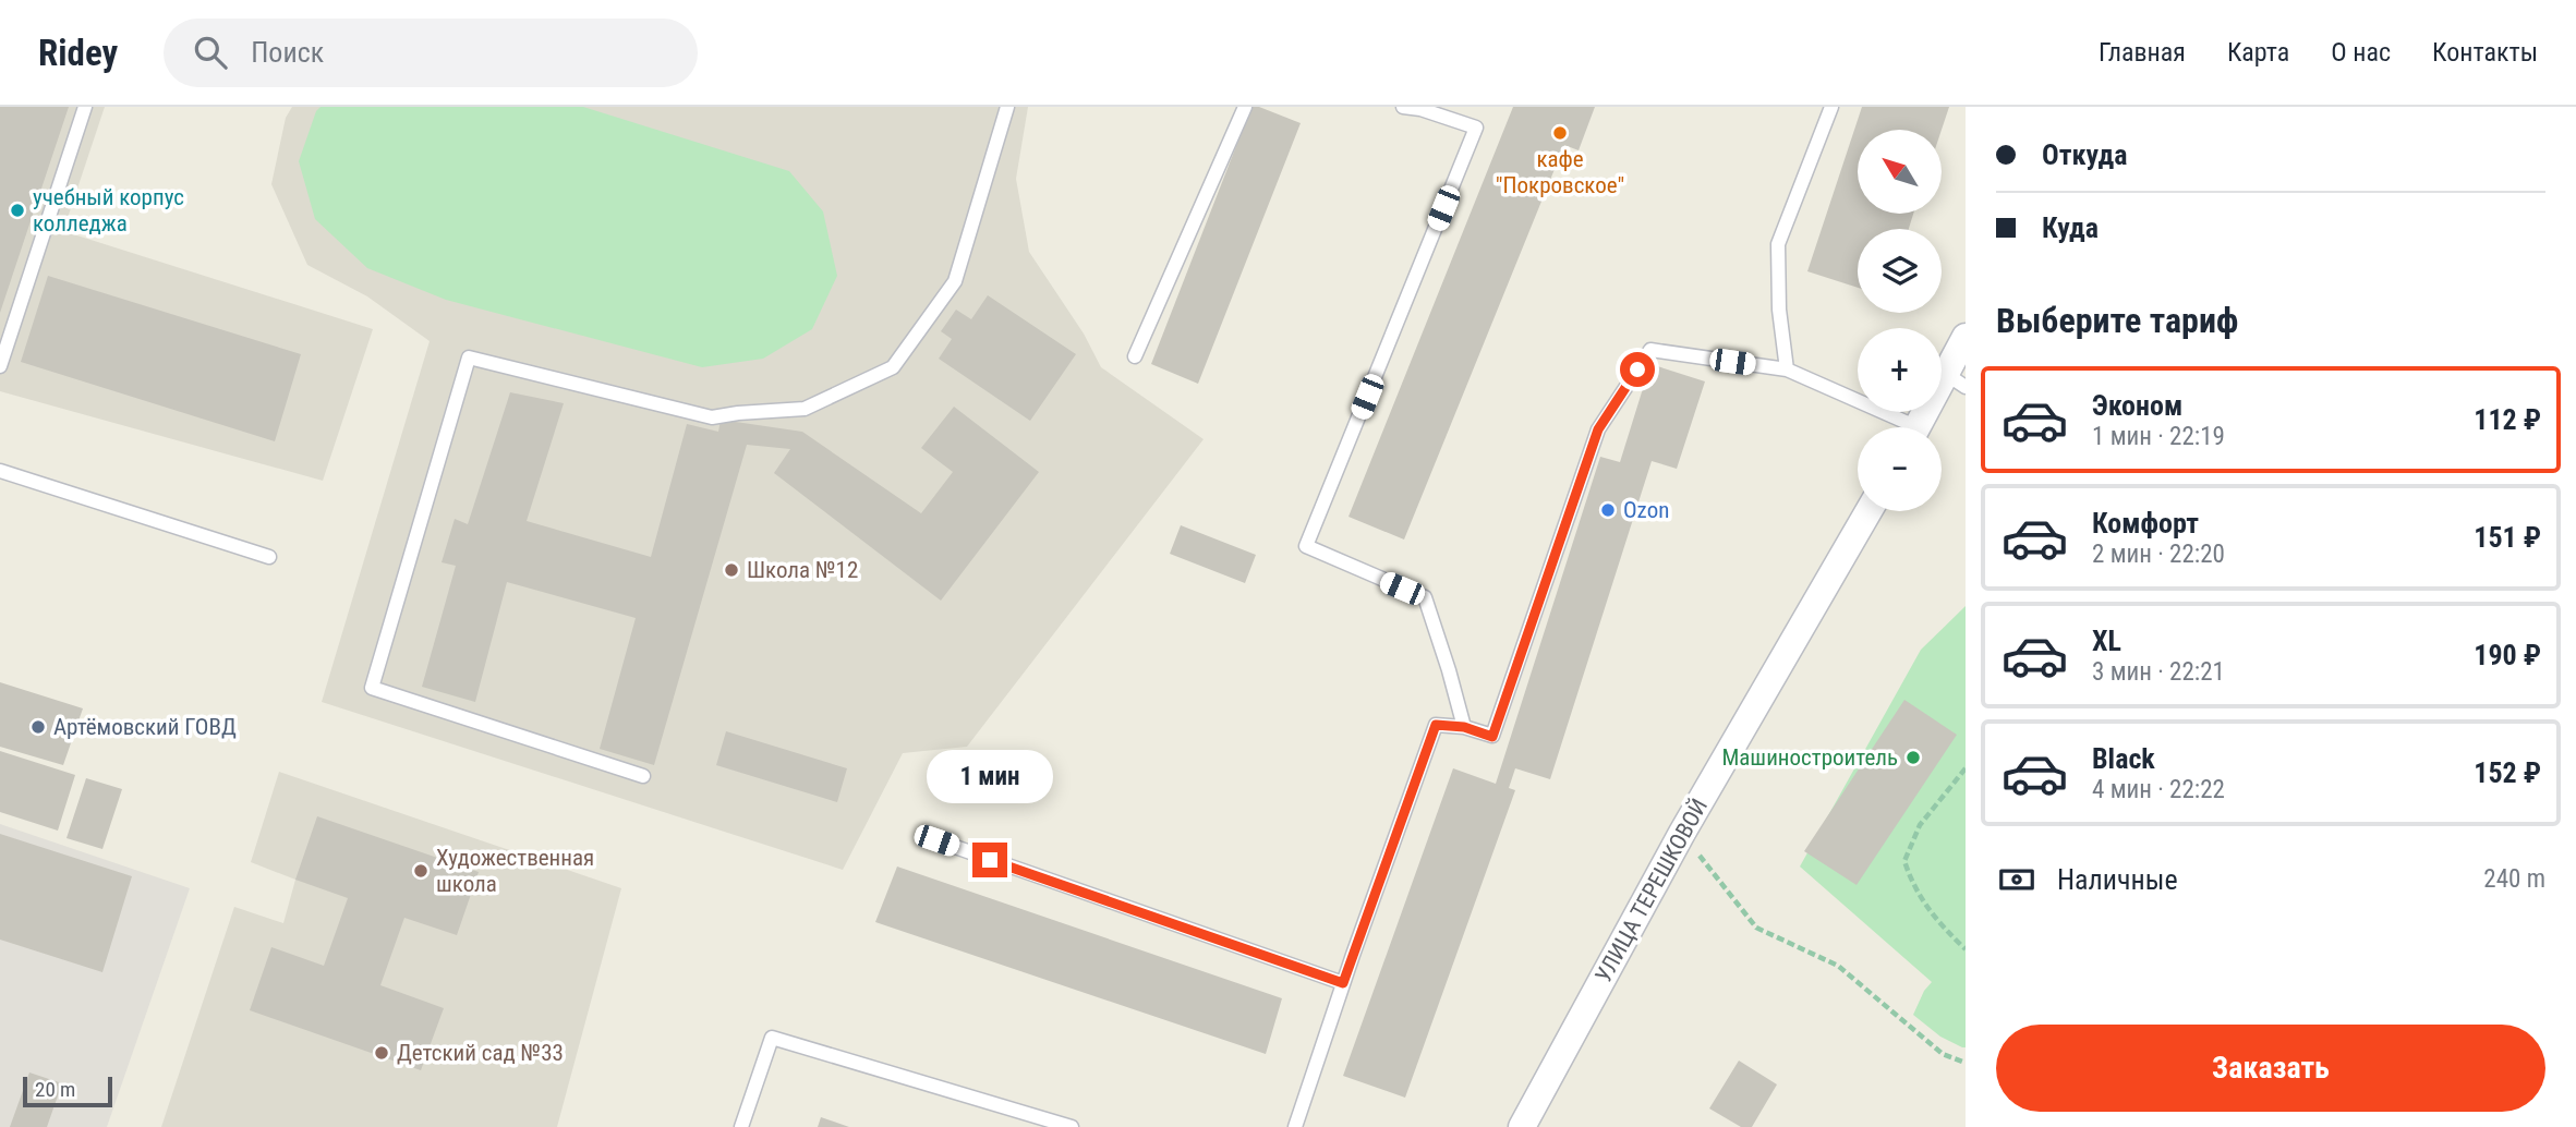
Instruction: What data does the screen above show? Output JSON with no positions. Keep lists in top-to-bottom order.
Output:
{
  "streets": {
    "street": ["УЛИЦА ТЕРЕШКОВОЙ"]
  },
  "places": [
    "кафе \"Покровское\"",
    "учебный корпус колледжа",
    "Ozon",
    "Школа №12",
    "Артёмовский ГОВД",
    "Машиностроитель",
    "Художественная школа",
    "Детский сад №33"
  ],
  "scale_bar": "20 m",
  "north": "top left",
  "page": {
    "header": "Ridey",
    "search": "Поиск",
    "nav": [
      "Главная",
      "Карта",
      "О нас",
      "Контакты"
    ],
    "banner": ["Откуда", "Куда"],
    "map_buttons": ["+", "−"],
    "heading": "Выберите тариф",
    "list": [
      {
        "name": "Эконом",
        "note": "1 мин · 22:19",
        "value": "112 ₽"
      },
      {
        "name": "Комфорт",
        "note": "2 мин · 22:20",
        "value": "151 ₽"
      },
      {
        "name": "XL",
        "note": "3 мин · 22:21",
        "value": "190 ₽"
      },
      {
        "name": "Black",
        "note": "4 мин · 22:22",
        "value": "152 ₽"
      }
    ],
    "bubble": "1 мин",
    "pay": ["Наличные", "240 m"],
    "buttons": "Заказать",
    "scale": "20 m"
  }
}
